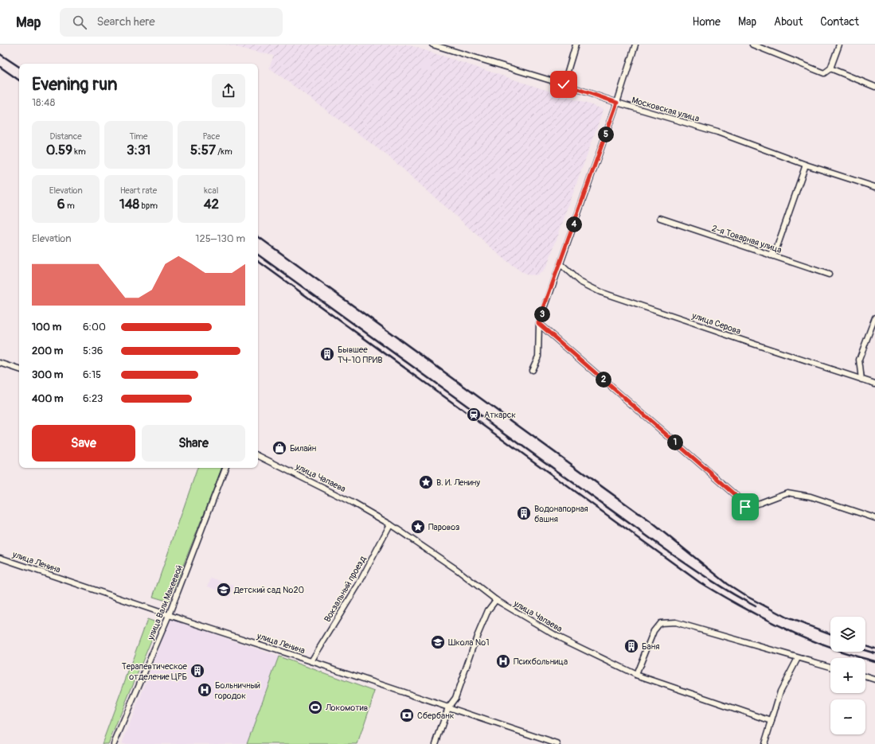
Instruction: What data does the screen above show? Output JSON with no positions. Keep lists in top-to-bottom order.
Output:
{
  "streets": {
    "street": [
      "Московская улица",
      "2-я Товарная улица",
      "улица Серова",
      "улица Чапаева",
      "улица Ленина",
      "Вокзальный проезд",
      "улица Вали Макеевой"
    ]
  },
  "crossings": [
    ["улица Чапаева", "Вокзальный проезд"],
    ["улица Ленина", "Вокзальный проезд"],
    ["улица Ленина", "улица Вали Макеевой"]
  ],
  "places": {
    "building": [
      "Бывшее ТЧ-10 ПРИВ",
      "Водонапорная башня",
      "Баня",
      "Терапевтическое отделение ЦРБ"
    ],
    "station": ["Аткарск"],
    "shop": ["Билайн"],
    "place": ["В. И. Ленину", "Паровоз"],
    "school or university": ["Детский сад №20", "Школа №1"],
    "hospital": ["Психбольница", "Больничный городок"],
    "sports": ["Локомотив"],
    "bank": ["Сбербанк"]
  },
  "page": {
    "header": "Map",
    "search": "Search here",
    "nav": [
      "Home",
      "Map",
      "About",
      "Contact"
    ],
    "heading": ["Evening run", "18:48"],
    "stats": [
      ["Distance", "0.59 km"],
      ["Time", "3:31"],
      ["Pace", "5:57 /km"],
      ["Elevation", "6 m"],
      ["Heart rate", "148 bpm"],
      ["kcal", "42"]
    ],
    "pins": [
      "5",
      "4",
      "3",
      "2",
      "1"
    ],
    "chart": ["Elevation", "125–130 m"],
    "list": [
      {
        "name": "100 m",
        "note": "6:00"
      },
      {
        "name": "200 m",
        "note": "5:36"
      },
      {
        "name": "300 m",
        "note": "6:15"
      },
      {
        "name": "400 m",
        "note": "6:23"
      }
    ],
    "buttons": ["Save", "Share"],
    "map_buttons": ["+", "−"]
  }
}
